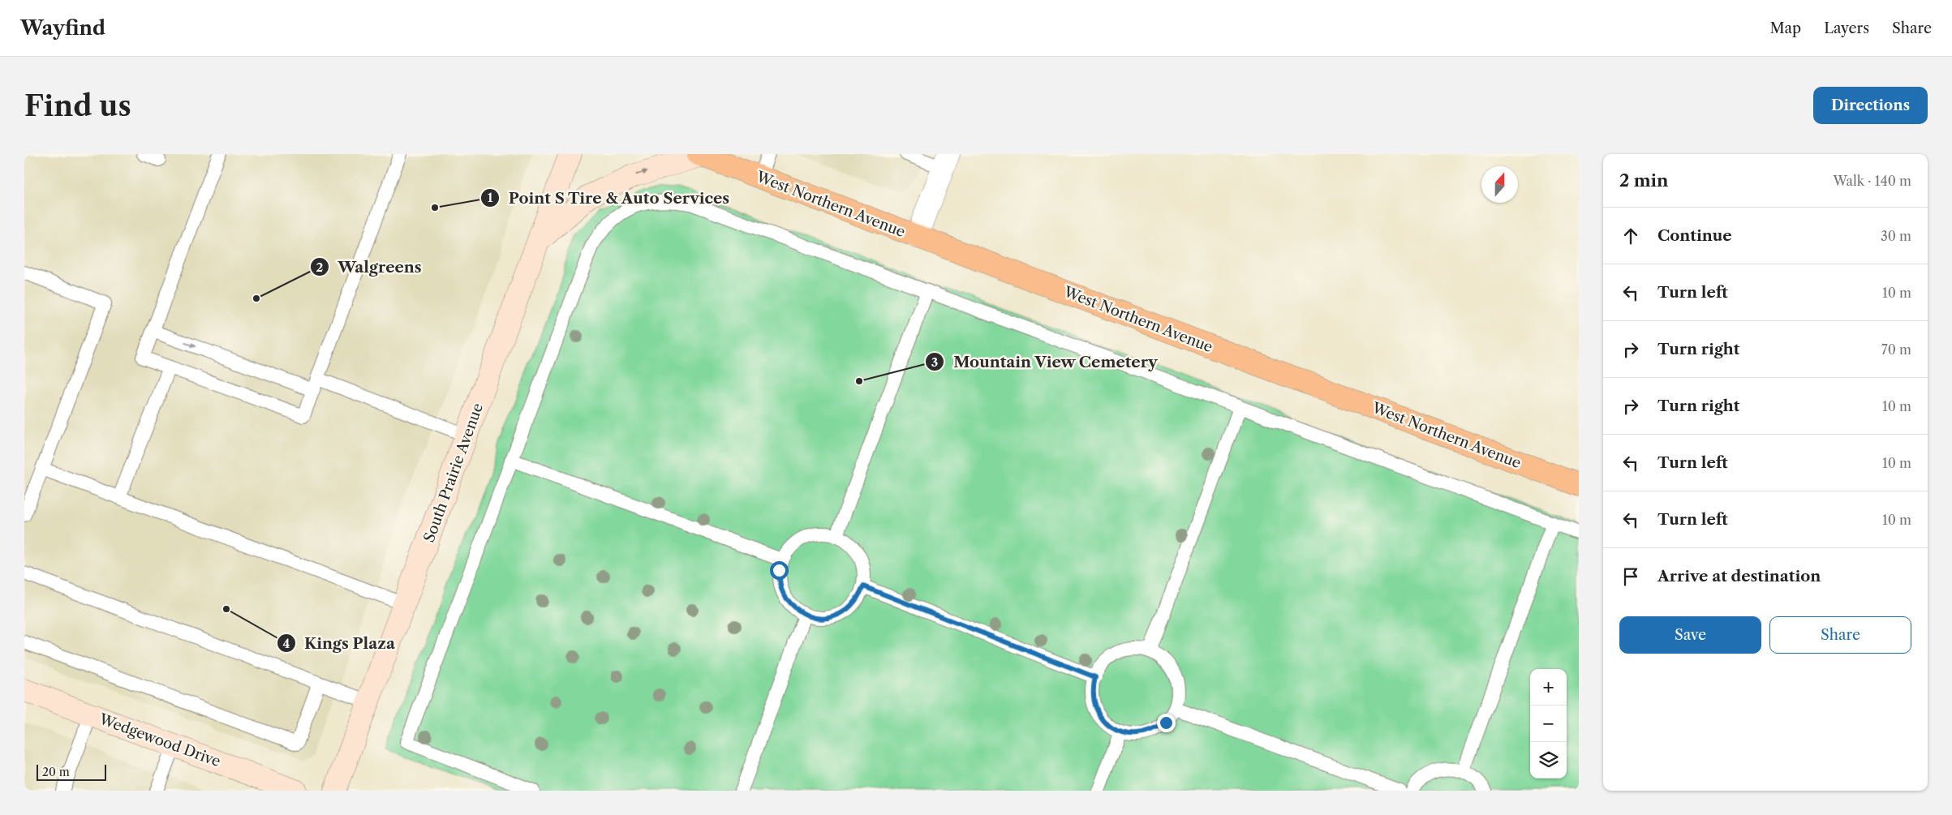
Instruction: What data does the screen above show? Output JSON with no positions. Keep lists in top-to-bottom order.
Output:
{
  "streets": {
    "main road": ["West Northern Avenue", "South Prairie Avenue", "Wedgewood Drive"]
  },
  "places": [
    "Point S Tire & Auto Services",
    "Walgreens",
    "Mountain View Cemetery",
    "Kings Plaza"
  ],
  "scale_bar": "20 m",
  "north": "top",
  "page": {
    "header": "Wayfind",
    "nav": ["Map", "Layers", "Share"],
    "buttons": [
      "Directions",
      ["Save", "Share"]
    ],
    "title": "Find us",
    "heading": ["2 min", "Walk · 140 m"],
    "list": [
      ["Continue", "30 m"],
      ["Turn left", "10 m"],
      ["Turn right", "70 m"],
      ["Turn right", "10 m"],
      ["Turn left", "10 m"],
      ["Turn left", "10 m"],
      "Arrive at destination"
    ],
    "map_buttons": ["+", "−"],
    "scale": "20 m"
  }
}
